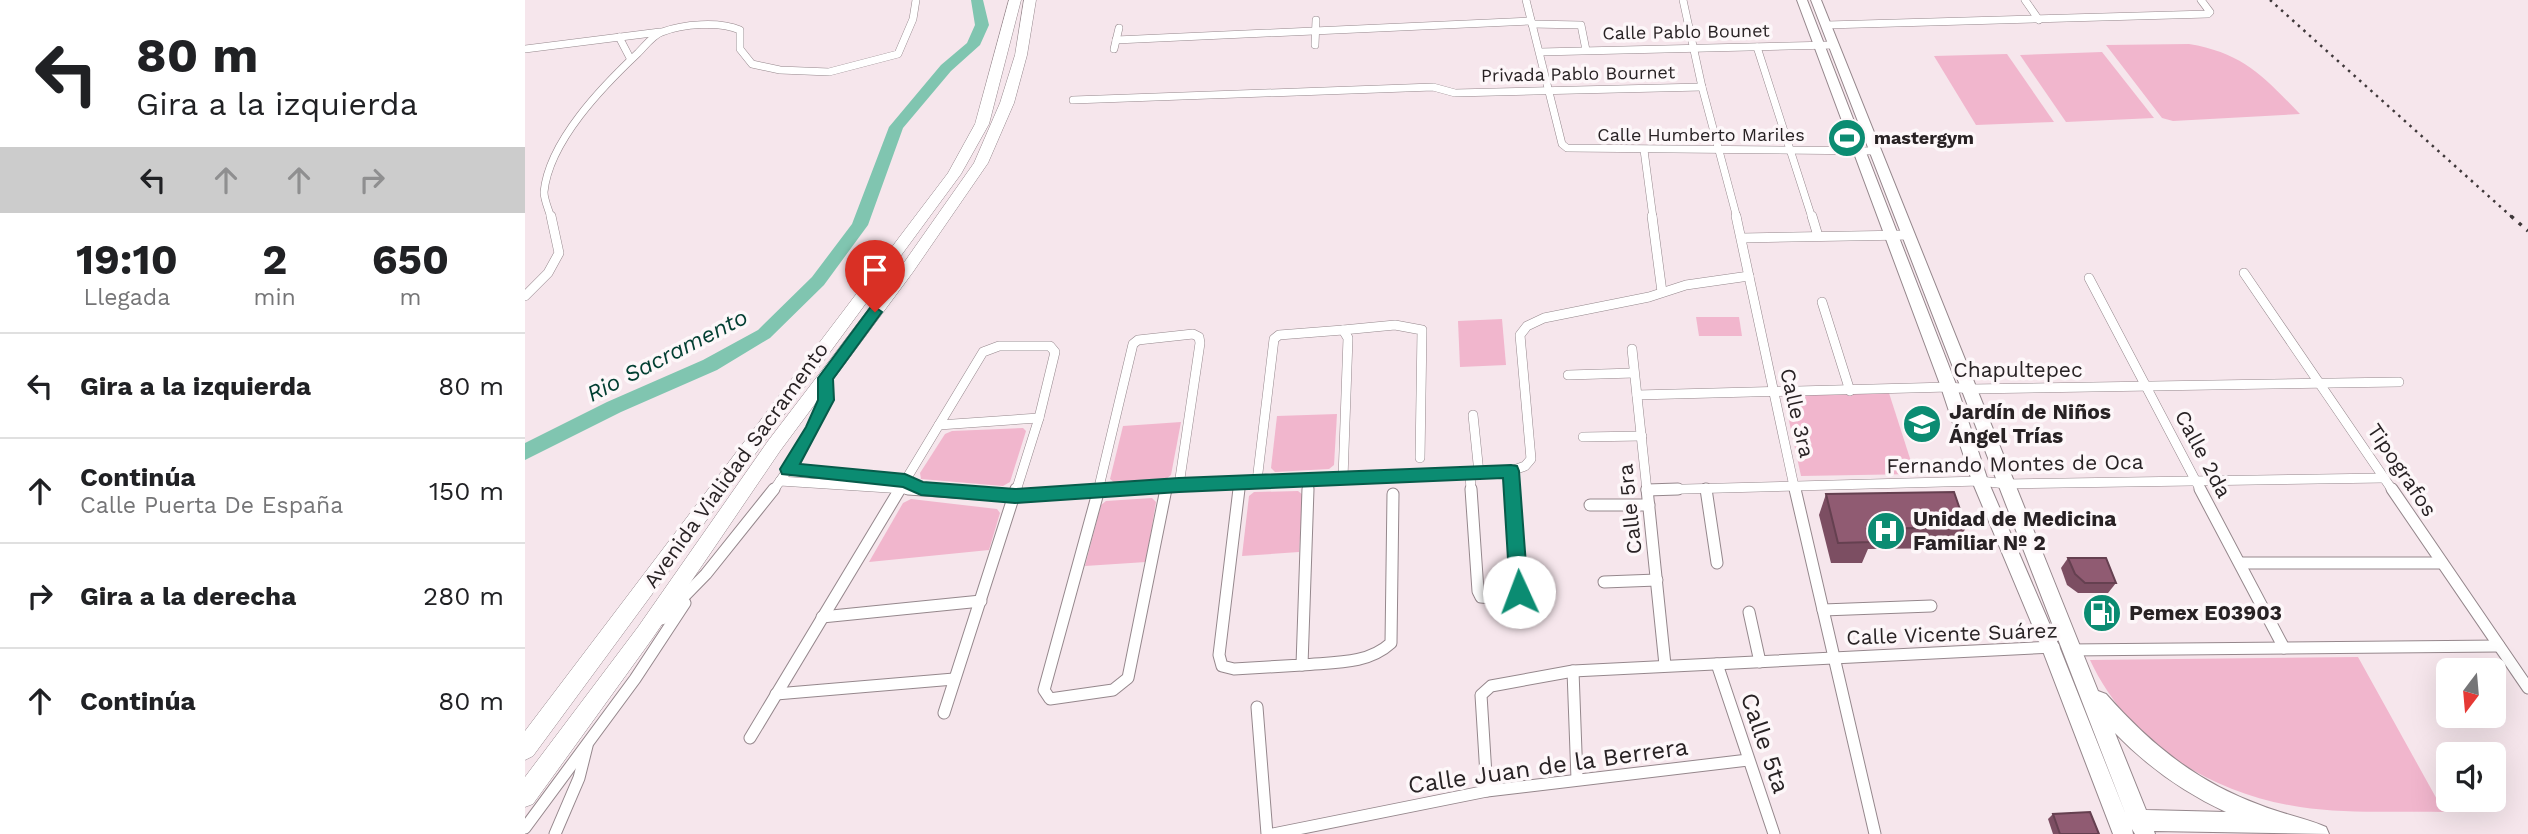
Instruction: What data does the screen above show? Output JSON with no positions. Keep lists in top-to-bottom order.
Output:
{
  "streets": {
    "highway": ["Avenida Vialidad Sacramento"],
    "street": [
      "Calle Pablo Bounet",
      "Privada Pablo Bournet",
      "Calle Humberto Mariles",
      "Chapultepec",
      "Calle 3ra",
      "Calle 2da",
      "Fernando Montes de Oca",
      "Tipografos",
      "Calle 5ra",
      "Calle Vicente Suárez",
      "Calle 5ta",
      "Calle Juan de la Berrera"
    ]
  },
  "crossings": [
    ["Calle Pablo Bounet", "Calle 3ra"],
    ["Privada Pablo Bournet", "Calle Humberto Mariles"],
    ["Privada Pablo Bournet", "Calle 3ra"],
    ["Calle Humberto Mariles", "Calle 3ra"],
    ["Chapultepec", "Calle 3ra"],
    ["Chapultepec", "Calle 2da"],
    ["Chapultepec", "Tipografos"],
    ["Chapultepec", "Calle 5ra"],
    ["Calle 3ra", "Fernando Montes de Oca"],
    ["Calle 3ra", "Calle Vicente Suárez"],
    ["Calle 2da", "Fernando Montes de Oca"],
    ["Calle 2da", "Calle Vicente Suárez"],
    ["Fernando Montes de Oca", "Tipografos"],
    ["Fernando Montes de Oca", "Calle 5ra"],
    ["Tipografos", "Calle Vicente Suárez"],
    ["Calle 5ra", "Calle Vicente Suárez"],
    ["Calle Vicente Suárez", "Calle 5ta"],
    ["Calle Vicente Suárez", "Calle Juan de la Berrera"],
    ["Calle 5ta", "Calle Juan de la Berrera"]
  ],
  "water": ["Rio Sacramento"],
  "places": {
    "sports": ["mastergym"],
    "school or university": ["Jardín de Niños Ángel Trías"],
    "hospital": ["Unidad de Medicina Familiar Nº 2"],
    "fuel station": ["Pemex E03903"]
  },
  "north": "bottom",
  "page": {
    "turn": ["80 m", "Gira a la izquierda"],
    "eta": [
      "19:10",
      "Llegada",
      "2",
      "min",
      "650",
      "m"
    ],
    "list": [
      {
        "name": "Gira a la izquierda",
        "value": "80 m"
      },
      {
        "name": "Continúa",
        "note": "Calle Puerta De España",
        "value": "150 m"
      },
      {
        "name": "Gira a la derecha",
        "value": "280 m"
      },
      {
        "name": "Continúa",
        "value": "80 m"
      }
    ]
  }
}
